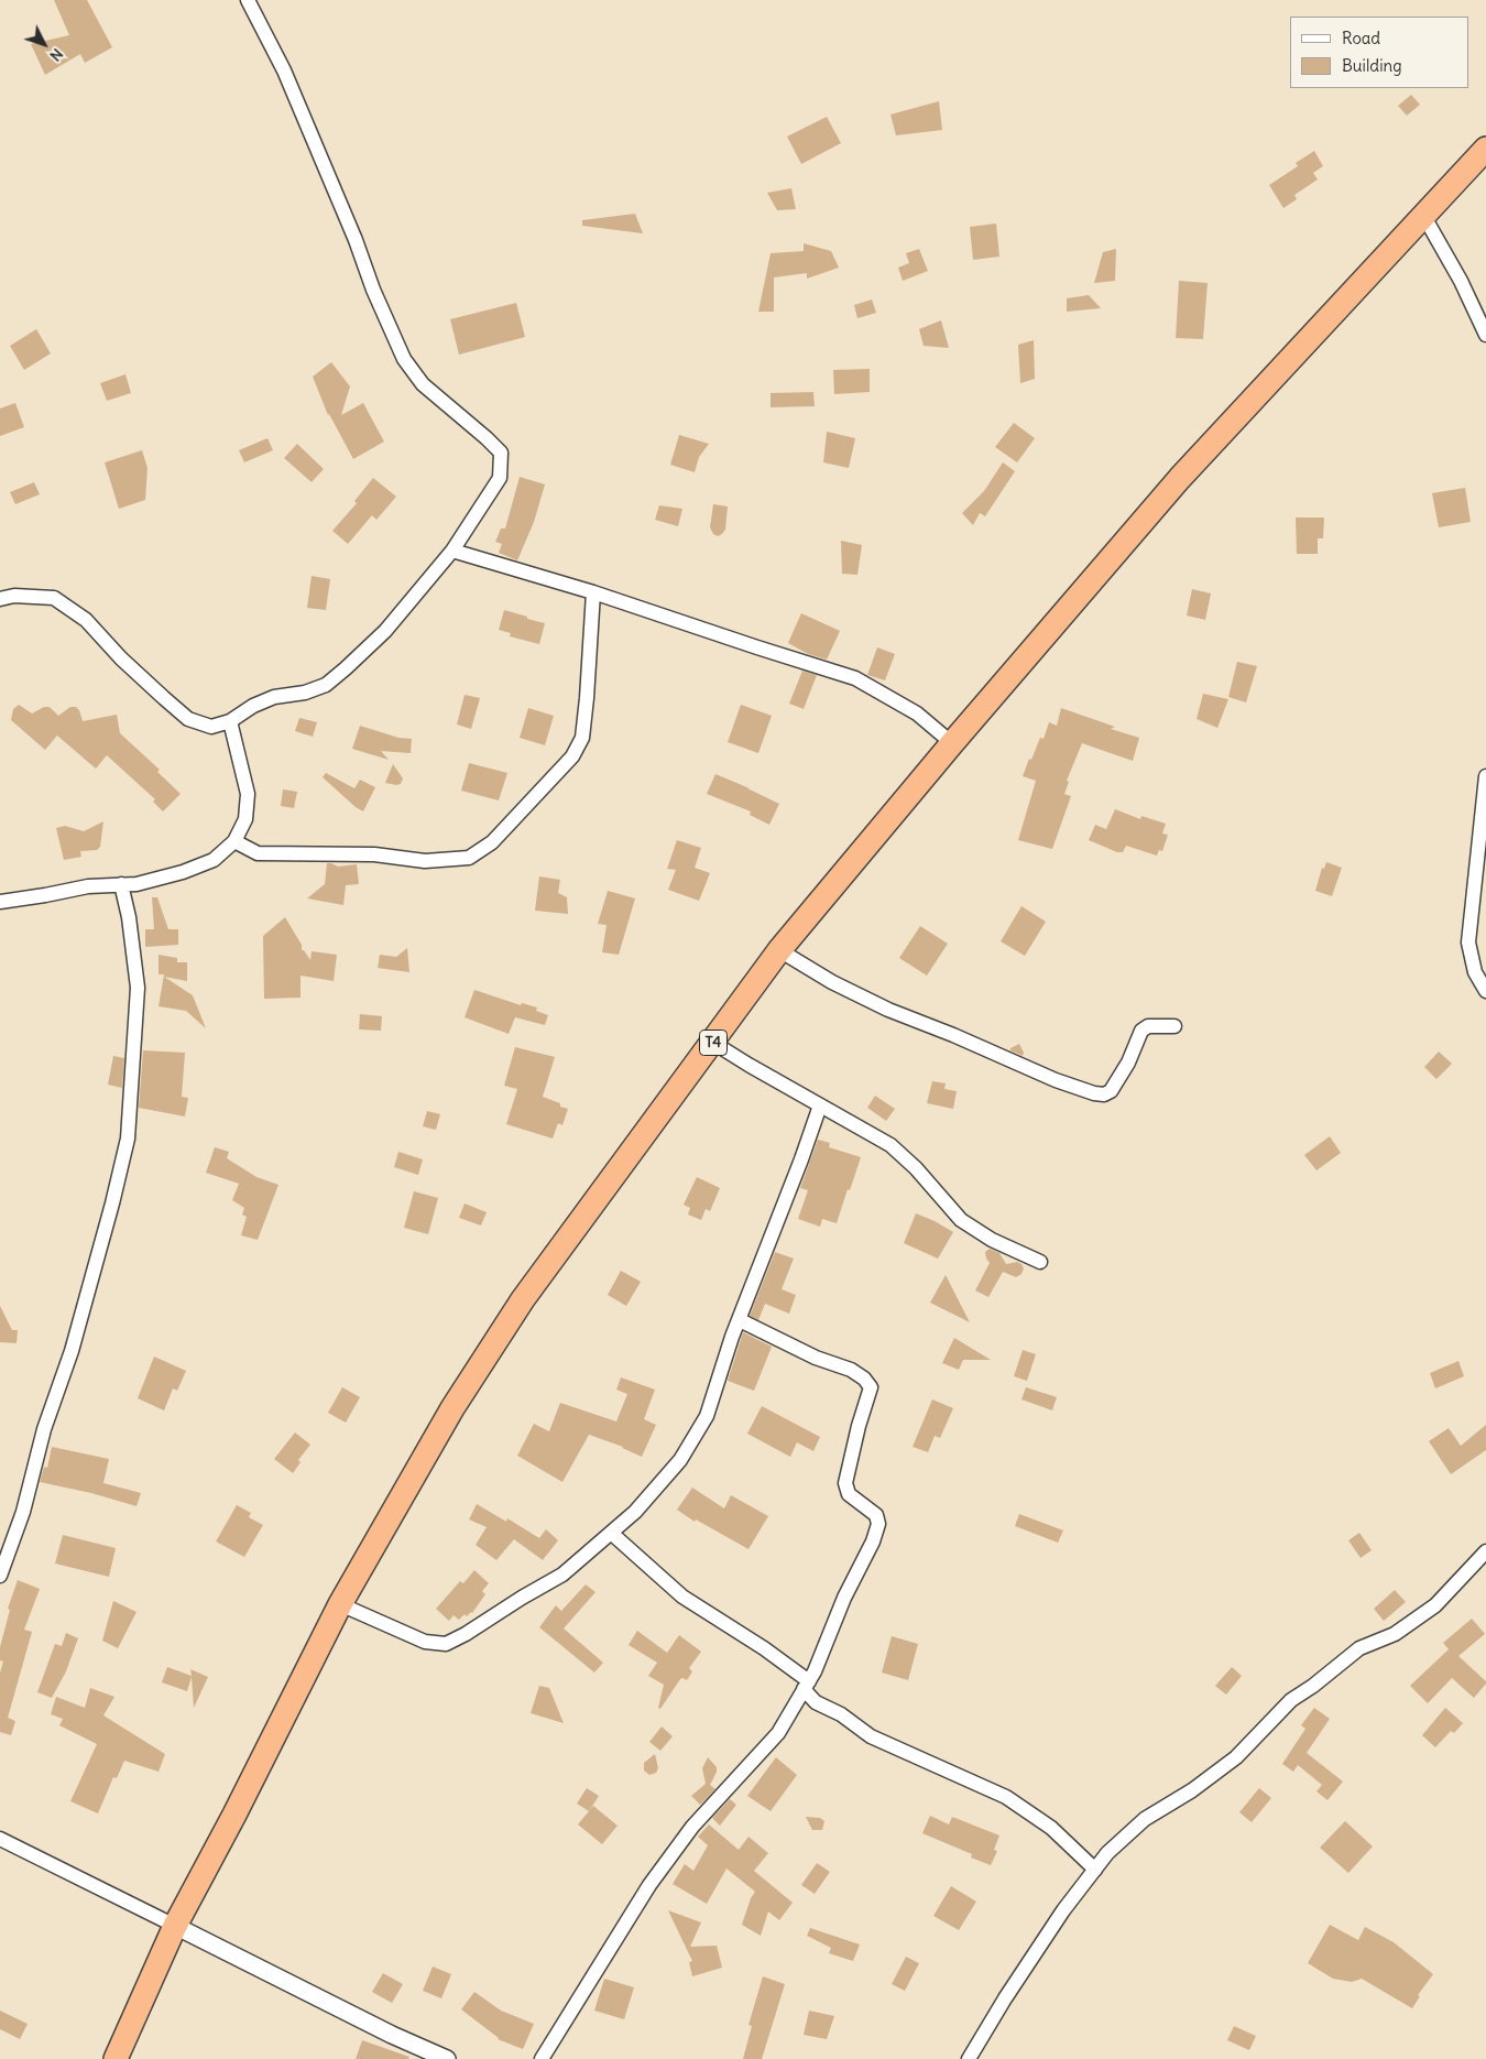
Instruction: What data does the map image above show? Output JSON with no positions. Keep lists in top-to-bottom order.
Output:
{
  "streets": {
    "highway": ["T4"]
  },
  "legend": ["Road", "Building"],
  "north": "bottom right"
}
